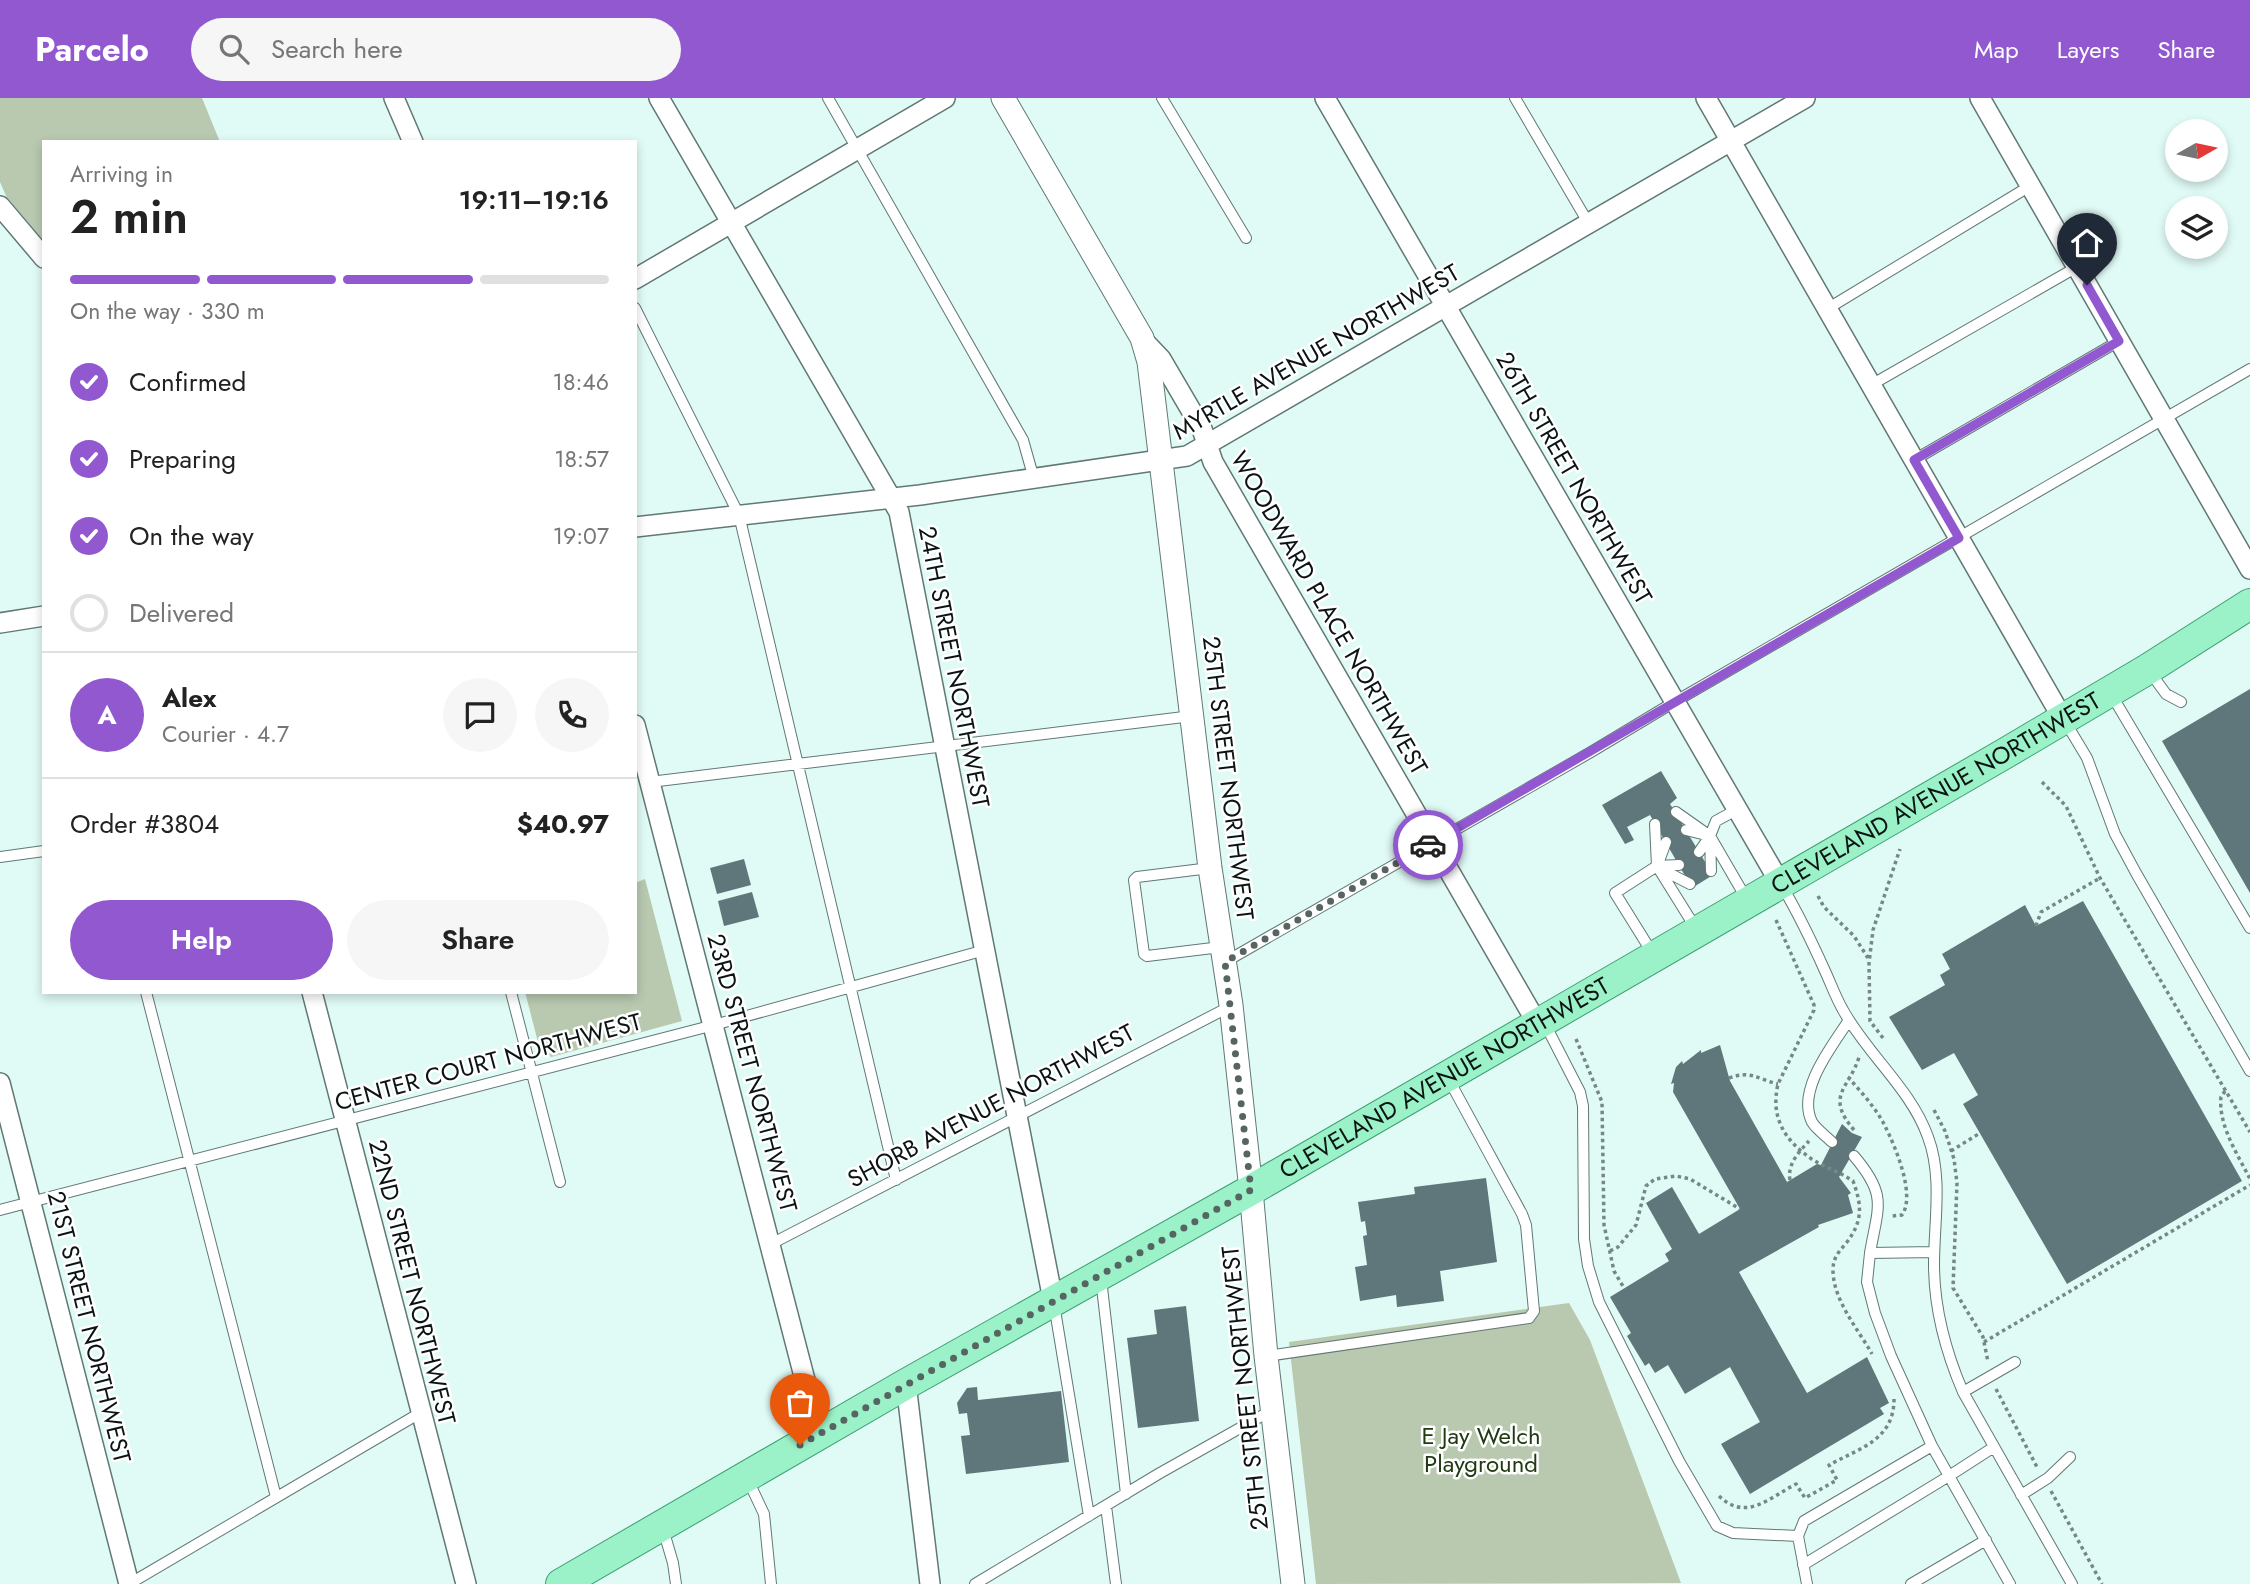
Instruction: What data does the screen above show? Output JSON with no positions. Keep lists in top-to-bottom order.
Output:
{
  "streets": {
    "main road": ["CLEVELAND AVENUE NORTHWEST"],
    "street": [
      "MYRTLE AVENUE NORTHWEST",
      "26TH STREET NORTHWEST",
      "WOODWARD PLACE NORTHWEST",
      "24TH STREET NORTHWEST",
      "25TH STREET NORTHWEST",
      "23RD STREET NORTHWEST",
      "22ND STREET NORTHWEST",
      "21ST STREET NORTHWEST"
    ],
    "lane": ["CENTER COURT NORTHWEST", "SHORB AVENUE NORTHWEST"]
  },
  "crossings": [
    ["MYRTLE AVENUE NORTHWEST", "26TH STREET NORTHWEST"],
    ["MYRTLE AVENUE NORTHWEST", "WOODWARD PLACE NORTHWEST"],
    ["MYRTLE AVENUE NORTHWEST", "24TH STREET NORTHWEST"],
    ["MYRTLE AVENUE NORTHWEST", "25TH STREET NORTHWEST"],
    ["26TH STREET NORTHWEST", "CLEVELAND AVENUE NORTHWEST"],
    ["WOODWARD PLACE NORTHWEST", "25TH STREET NORTHWEST"],
    ["WOODWARD PLACE NORTHWEST", "CLEVELAND AVENUE NORTHWEST"],
    ["24TH STREET NORTHWEST", "CLEVELAND AVENUE NORTHWEST"],
    ["24TH STREET NORTHWEST", "CENTER COURT NORTHWEST"],
    ["24TH STREET NORTHWEST", "SHORB AVENUE NORTHWEST"],
    ["25TH STREET NORTHWEST", "CLEVELAND AVENUE NORTHWEST"],
    ["25TH STREET NORTHWEST", "SHORB AVENUE NORTHWEST"],
    ["CLEVELAND AVENUE NORTHWEST", "23RD STREET NORTHWEST"],
    ["CENTER COURT NORTHWEST", "23RD STREET NORTHWEST"],
    ["CENTER COURT NORTHWEST", "22ND STREET NORTHWEST"],
    ["CENTER COURT NORTHWEST", "21ST STREET NORTHWEST"],
    ["23RD STREET NORTHWEST", "SHORB AVENUE NORTHWEST"]
  ],
  "parks": ["E Jay Welch Playground"],
  "north": "right",
  "page": {
    "header": "Parcelo",
    "search": "Search here",
    "nav": ["Map", "Layers", "Share"],
    "heading": ["2 min", "Arriving in", "19:11–19:16"],
    "panel": [
      "Alex",
      "Courier · 4.7",
      "Order #3804",
      "$40.97"
    ],
    "bar": "On the way · 330 m",
    "list": [
      ["Confirmed", "18:46"],
      ["Preparing", "18:57"],
      ["On the way", "19:07"],
      "Delivered"
    ],
    "round": "A",
    "buttons": ["Help", "Share"]
  }
}
